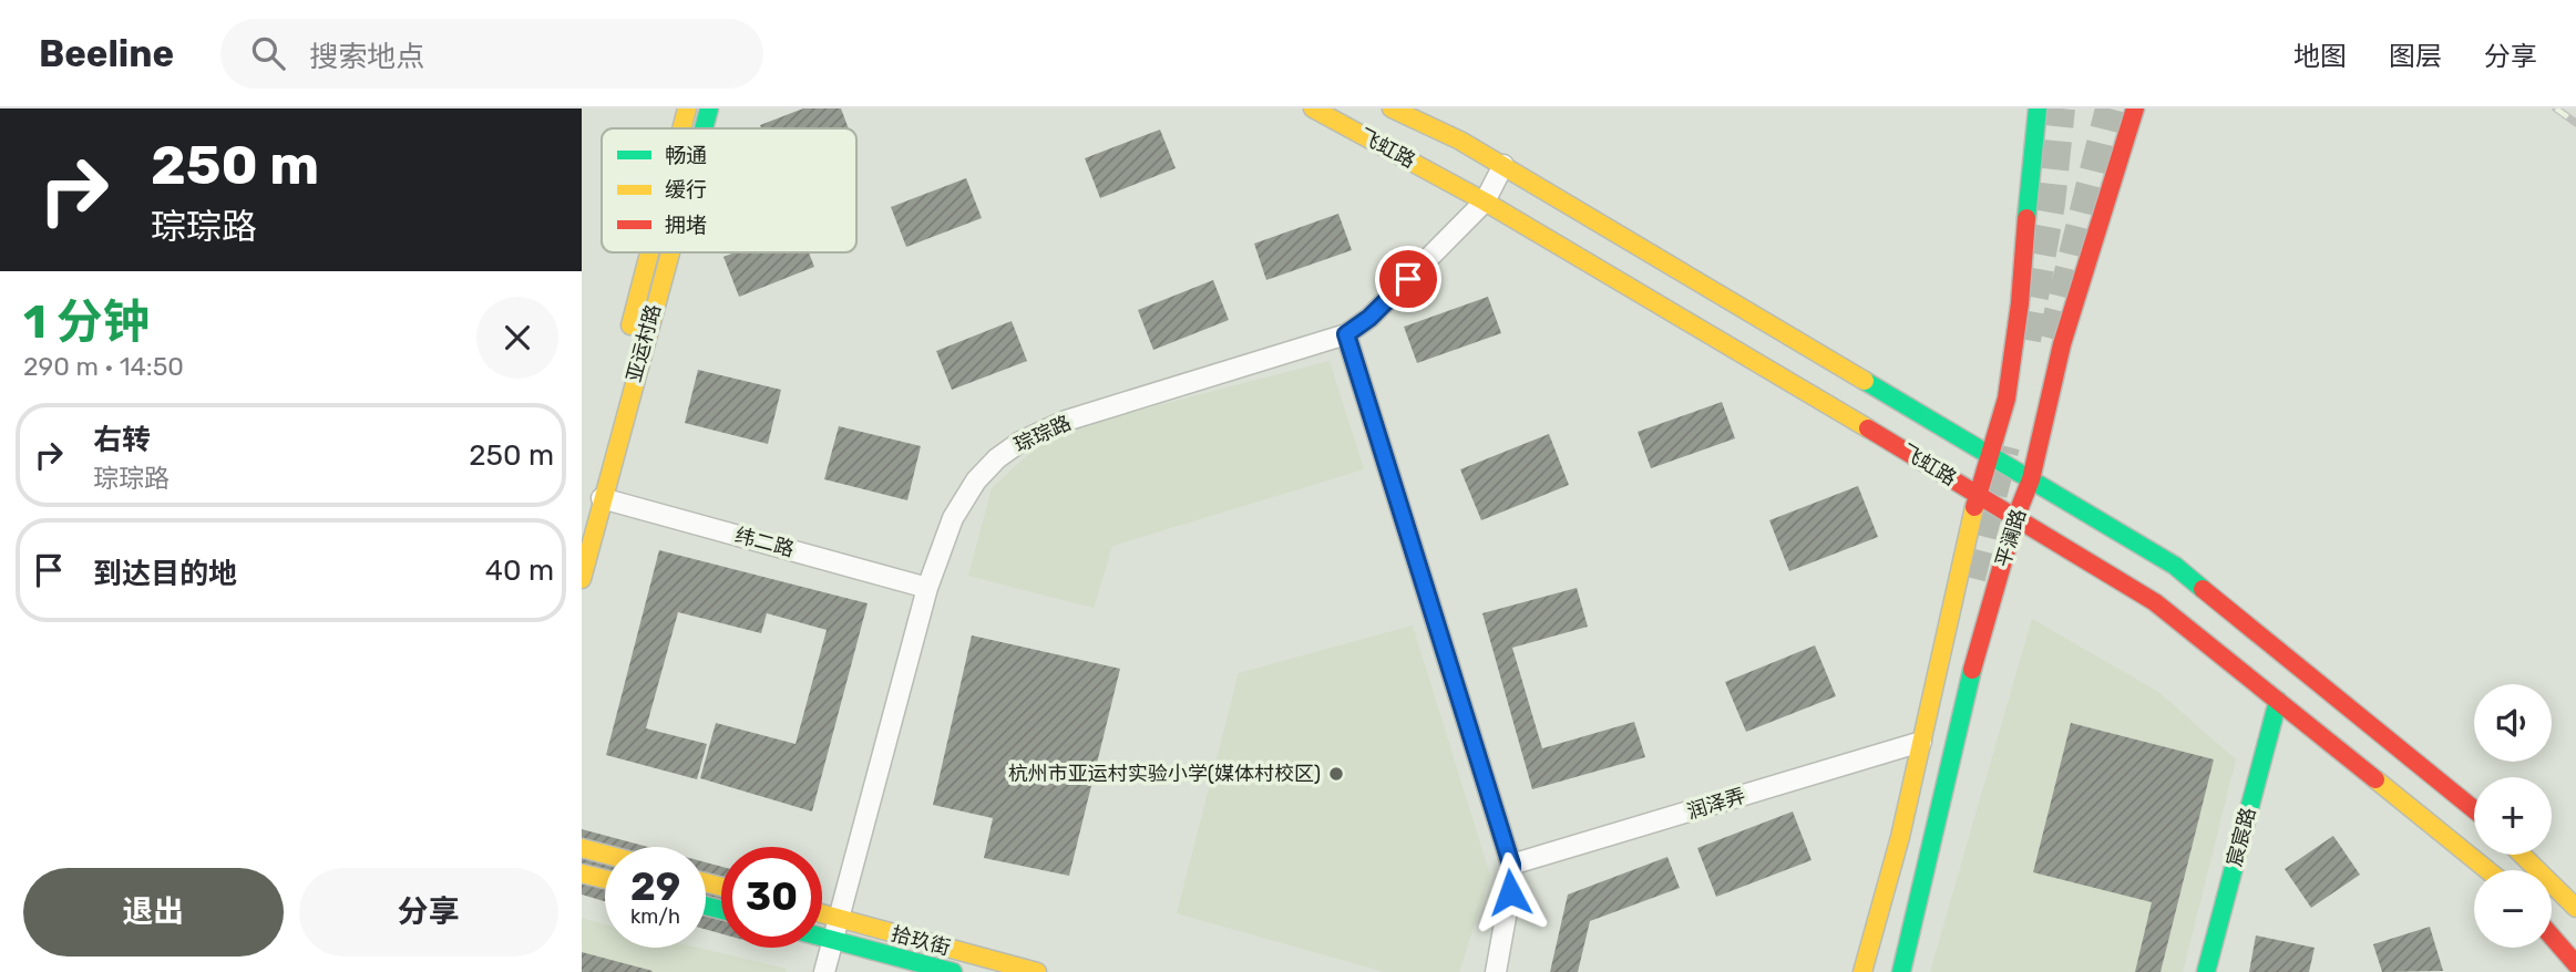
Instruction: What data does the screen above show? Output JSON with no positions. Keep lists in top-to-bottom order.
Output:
{
  "streets": {
    "main road": [
      "飞虹路",
      "亚运村路",
      "平澜路",
      "宸宸路",
      "拾玖街"
    ],
    "street": ["琮琮路", "纬二路", "润泽弄"]
  },
  "crossings": [
    ["飞虹路", "琮琮路"],
    ["飞虹路", "平澜路"],
    ["飞虹路", "宸宸路"],
    ["亚运村路", "纬二路"],
    ["琮琮路", "纬二路"],
    ["琮琮路", "拾玖街"],
    ["平澜路", "润泽弄"]
  ],
  "places": ["杭州市亚运村实验小学(媒体村校区)"],
  "legend": ["畅通", "缓行", "拥堵"],
  "page": {
    "header": "Beeline",
    "search": "搜索地点",
    "nav": ["地图", "图层", "分享"],
    "turn": ["250 m", "琮琮路"],
    "heading": ["1 分钟", "290 m · 14:50"],
    "list": [
      {
        "name": "右转",
        "note": "琮琮路",
        "value": "250 m"
      },
      {
        "name": "到达目的地",
        "value": "40 m"
      }
    ],
    "map_buttons": ["+", "−"],
    "speed": "29 km/h",
    "limit": "30",
    "buttons": ["退出", "分享"]
  }
}
